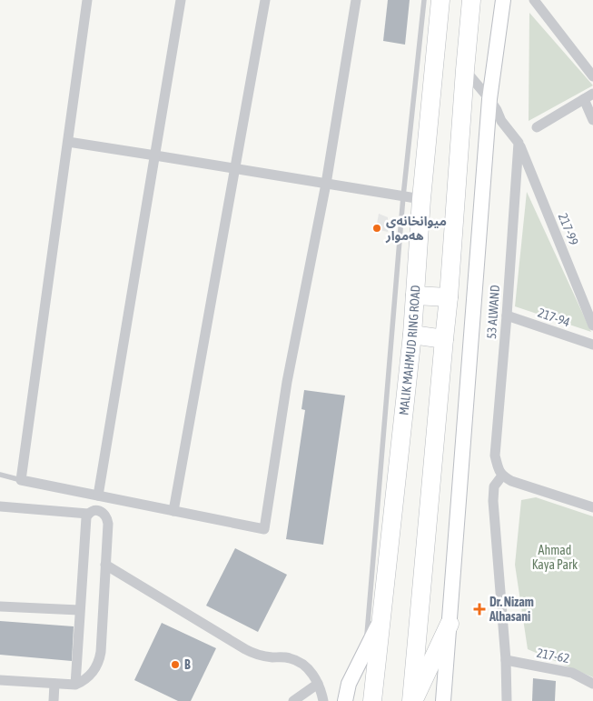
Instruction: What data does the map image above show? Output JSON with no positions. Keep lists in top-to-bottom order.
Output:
{
  "streets": {
    "highway": ["MALIK MAHMUD RING ROAD"],
    "street": [
      "217-99",
      "53 ALWAND",
      "217-94",
      "217-62"
    ]
  },
  "crossings": [
    ["217-99", "53 ALWAND"],
    ["53 ALWAND", "217-94"]
  ],
  "parks": ["Ahmad Kaya Park"],
  "places": {
    "other": ["میوانخانەی هەموار", "B"],
    "health": ["Dr. Nizam Alhasani"]
  }
}
